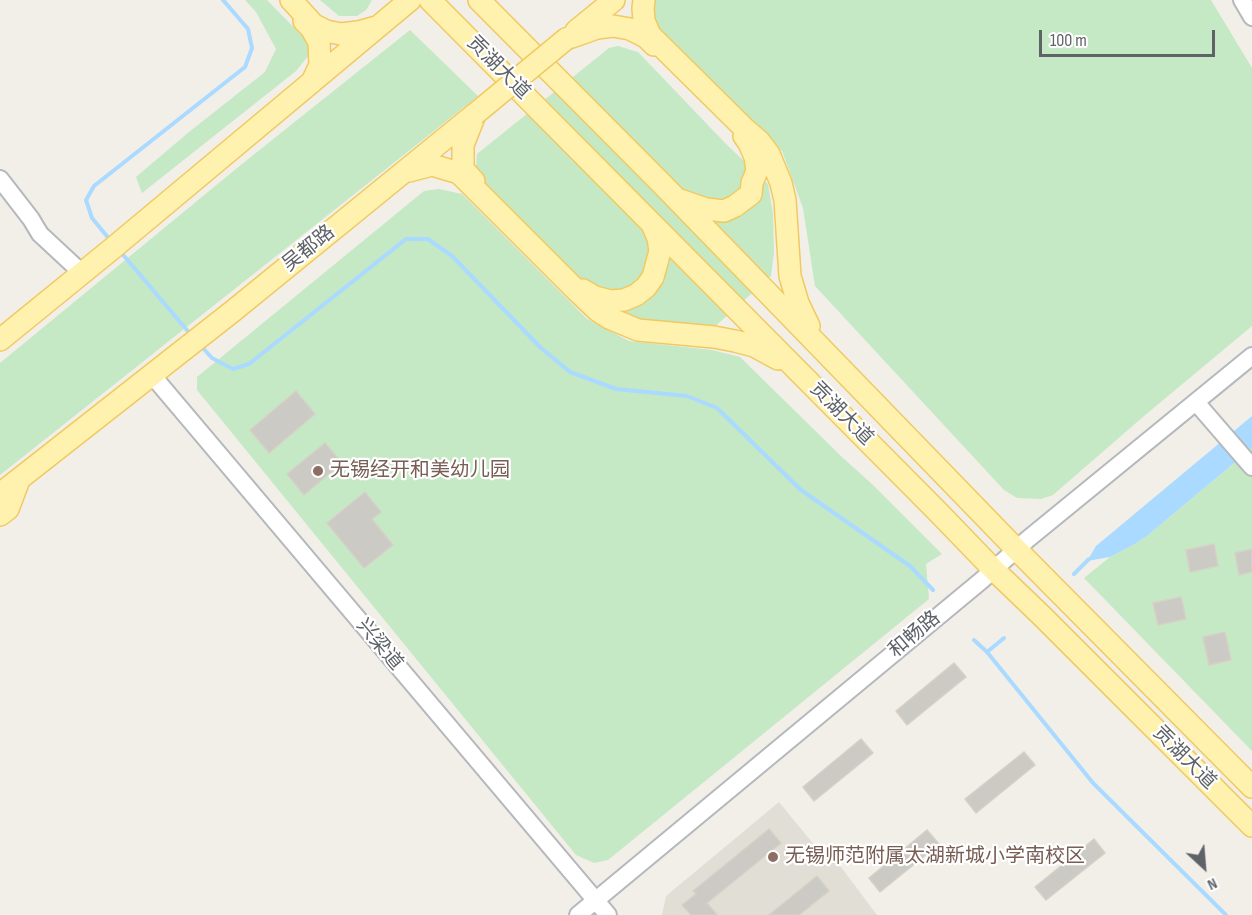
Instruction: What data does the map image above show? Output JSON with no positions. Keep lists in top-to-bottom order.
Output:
{
  "streets": {
    "main road": ["贡湖大道", "吴都路"],
    "street": ["和畅路", "兴梁道"]
  },
  "crossings": [
    ["贡湖大道", "和畅路"],
    ["吴都路", "兴梁道"],
    ["和畅路", "兴梁道"]
  ],
  "places": ["无锡经开和美幼儿园", "无锡师范附属太湖新城小学南校区"],
  "scale_bar": "100 m",
  "north": "bottom right"
}
